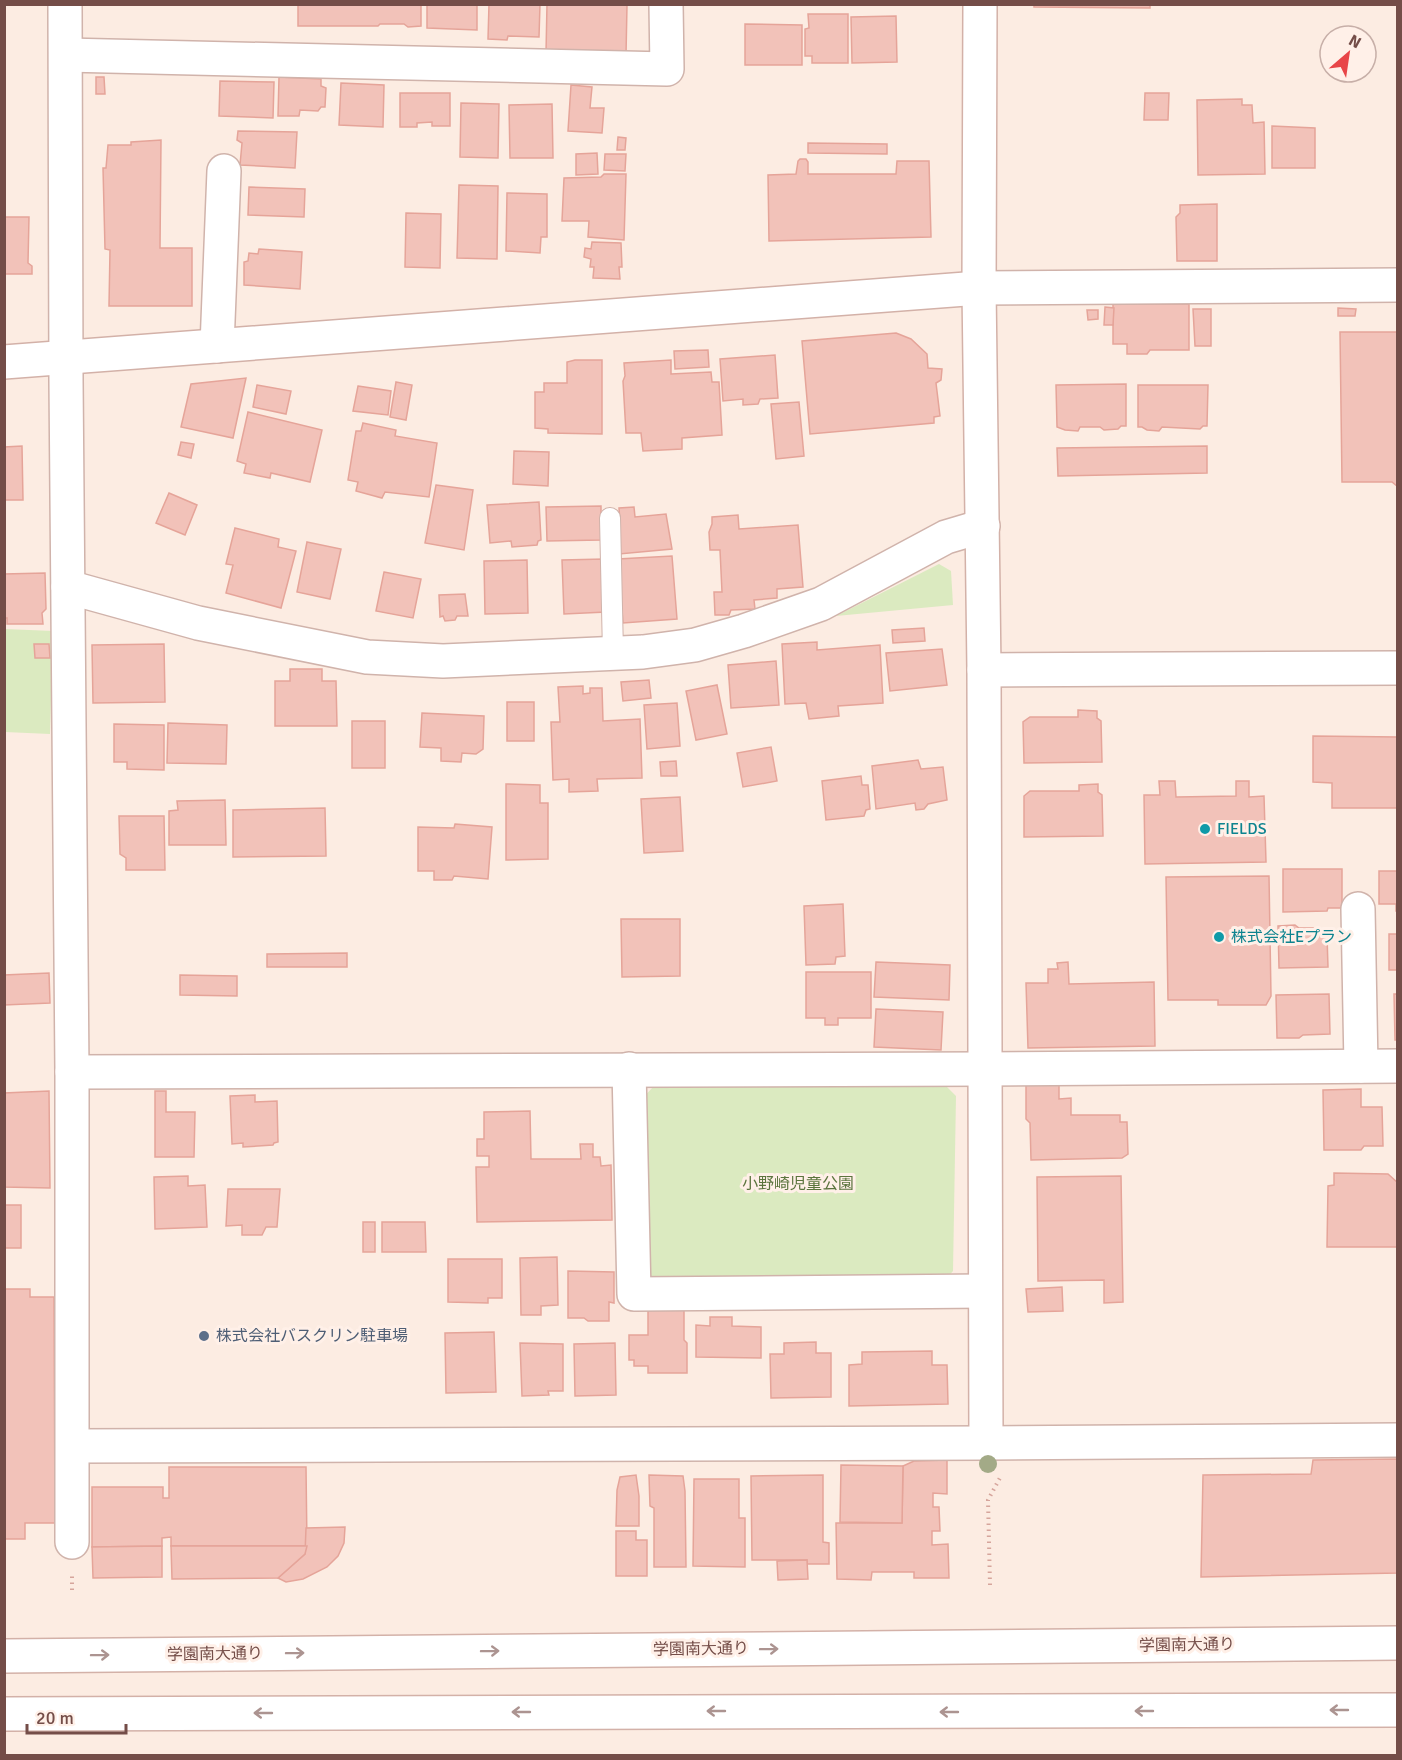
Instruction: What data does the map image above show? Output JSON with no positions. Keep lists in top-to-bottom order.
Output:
{
  "streets": {
    "street": ["学園南大通り"]
  },
  "parks": ["小野崎児童公園"],
  "places": ["FIELDS", "株式会社Eプラン", "株式会社バスクリン駐車場"],
  "scale_bar": "20 m",
  "north": "top right"
}
